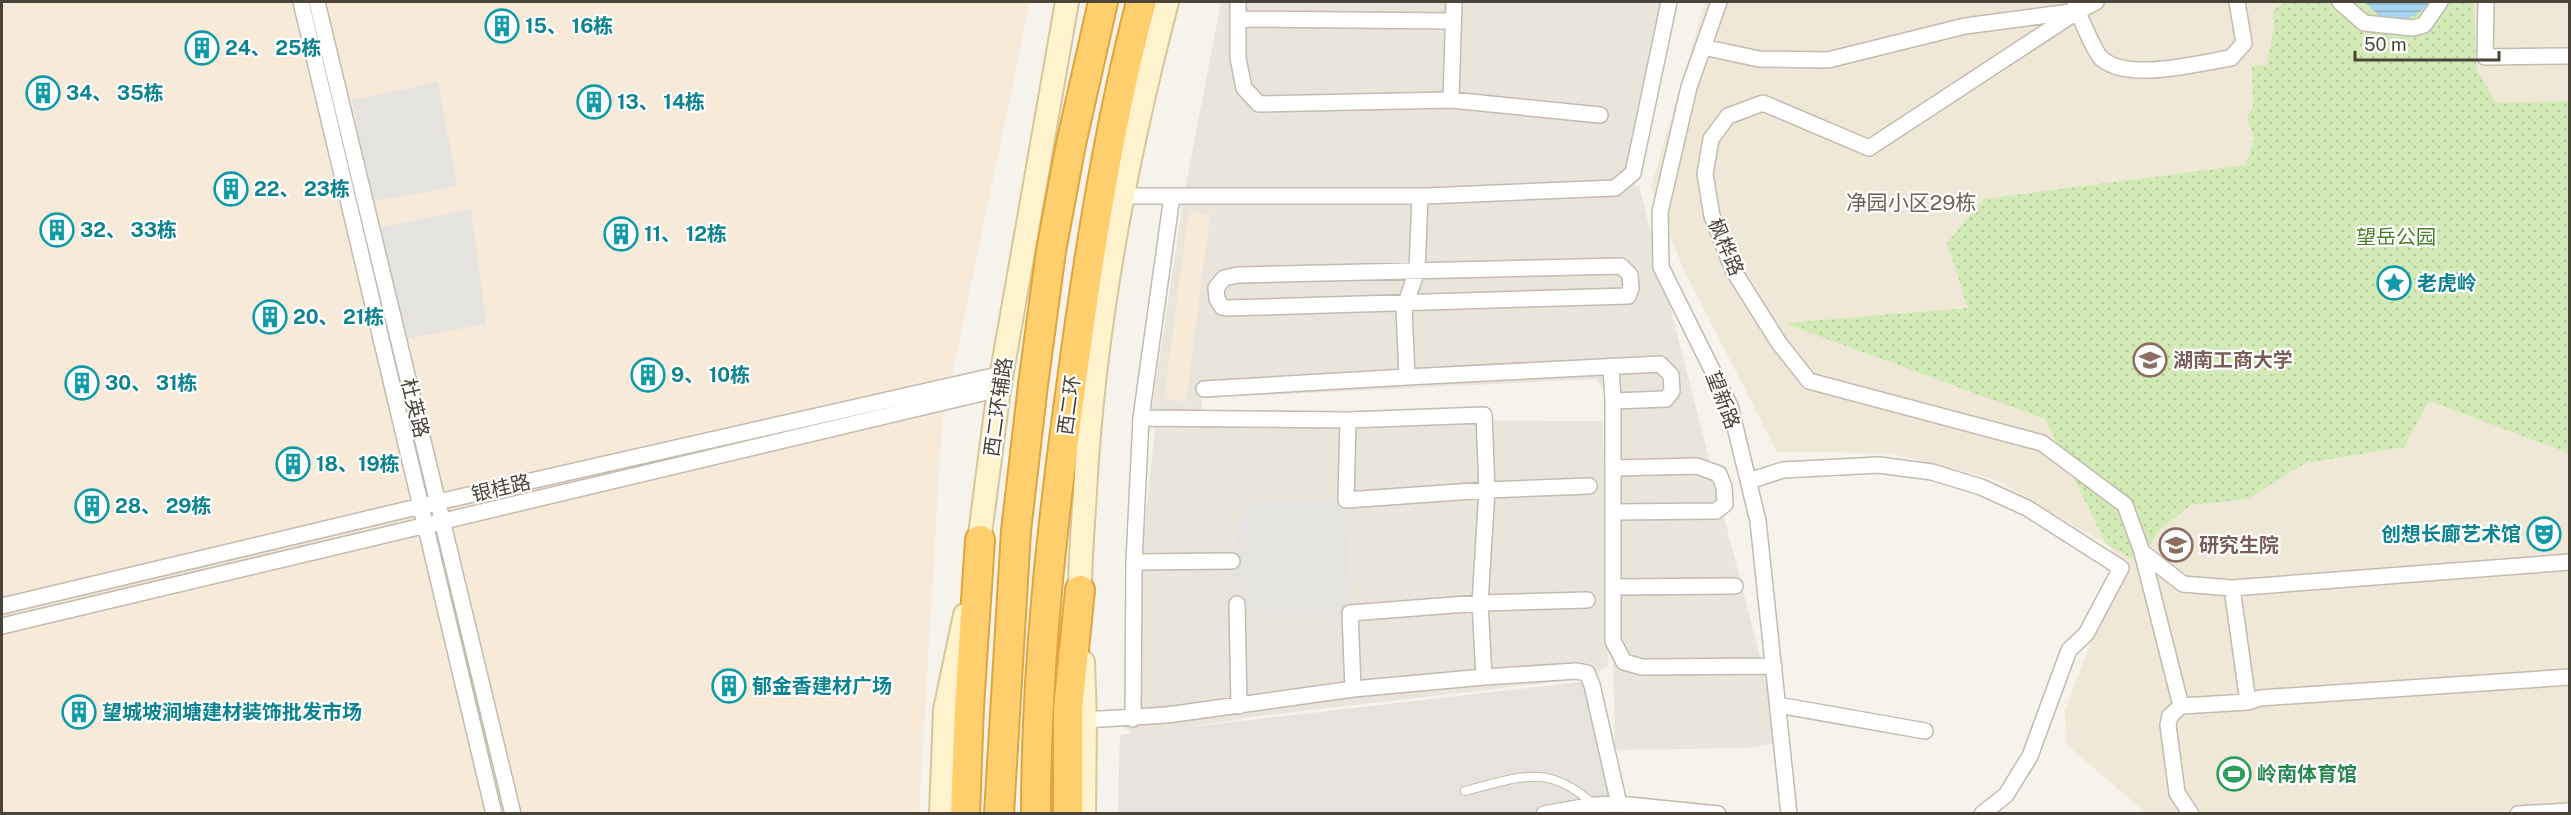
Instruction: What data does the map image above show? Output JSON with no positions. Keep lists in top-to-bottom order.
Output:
{
  "streets": {
    "highway": ["西二环"],
    "street": [
      "枫桦路",
      "望新路",
      "西二环辅路",
      "杜英路",
      "银桂路"
    ]
  },
  "crossings": [
    ["西二环辅路", "银桂路"],
    ["杜英路", "银桂路"]
  ],
  "districts": ["净园小区29栋"],
  "parks": ["望岳公园"],
  "places": {
    "building": [
      "15、 16栋",
      "24、 25栋",
      "34、 35栋",
      "13、 14栋",
      "22、 23栋",
      "32、 33栋",
      "11、 12栋",
      "20、 21栋",
      "9、 10栋",
      "30、 31栋",
      "18、19栋",
      "28、 29栋",
      "郁金香建材广场",
      "望城坡涧塘建材装饰批发市场"
    ],
    "place": ["老虎岭"],
    "school or university": ["湖南工商大学", "研究生院"],
    "theatre": ["创想长廊艺术馆"],
    "sports": ["岭南体育馆"]
  },
  "scale_bar": "50 m"
}
